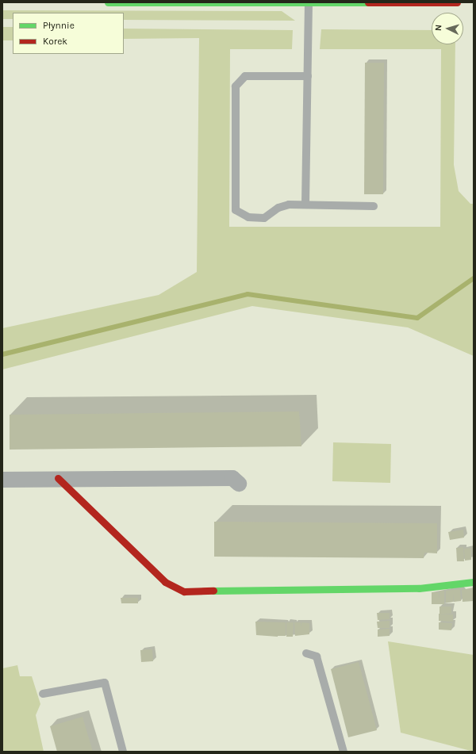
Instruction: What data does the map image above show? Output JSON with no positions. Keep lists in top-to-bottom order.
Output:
{
  "legend": ["Płynnie", "Korek"],
  "north": "left"
}
